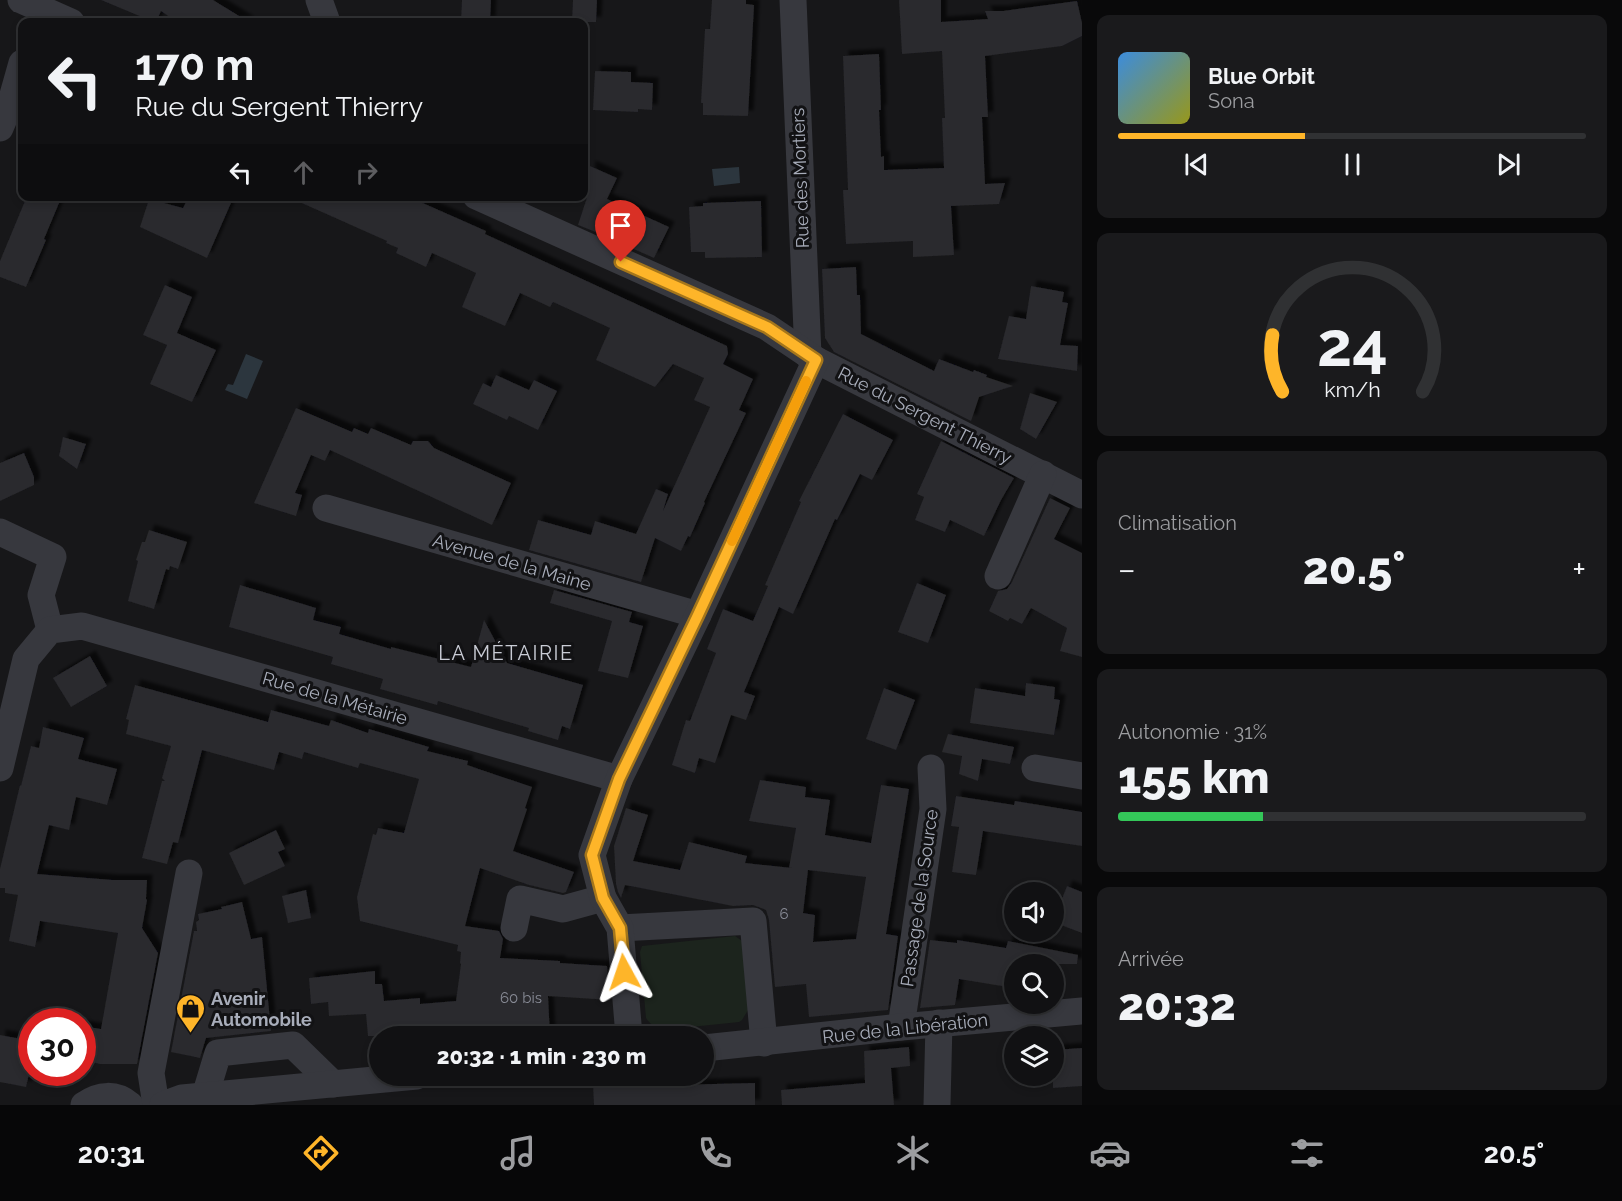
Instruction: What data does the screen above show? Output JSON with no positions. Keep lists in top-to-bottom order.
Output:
{
  "streets": {
    "street": [
      "Rue des Mortiers",
      "Rue du Sergent Thierry",
      "Avenue de la Maine",
      "Rue de la Métairie",
      "Passage de la Source",
      "Rue de la Libération"
    ]
  },
  "crossings": [
    ["Rue des Mortiers", "Rue du Sergent Thierry"],
    ["Rue des Mortiers", "Avenue de la Maine"],
    ["Rue des Mortiers", "Rue de la Métairie"],
    ["Passage de la Source", "Rue de la Libération"]
  ],
  "districts": ["LA MÉTAIRIE"],
  "places": {
    "shop": ["Avenir Automobile"]
  },
  "house_numbers": ["6", "60 bis"],
  "page": {
    "turn": ["170 m", "Rue du Sergent Thierry"],
    "song": ["Blue Orbit", "Sona"],
    "tile": [
      "Climatisation",
      ["Autonomie · 31%", "155 km"],
      ["Arrivée", "20:32"]
    ],
    "heat": ["−", "20.5°", "+"],
    "limit": "30",
    "trip": "20:32 · 1 min · 230 m",
    "tabs": ["20:31", "20.5°"],
    "gauge": ["24", "km/h"]
  }
}
